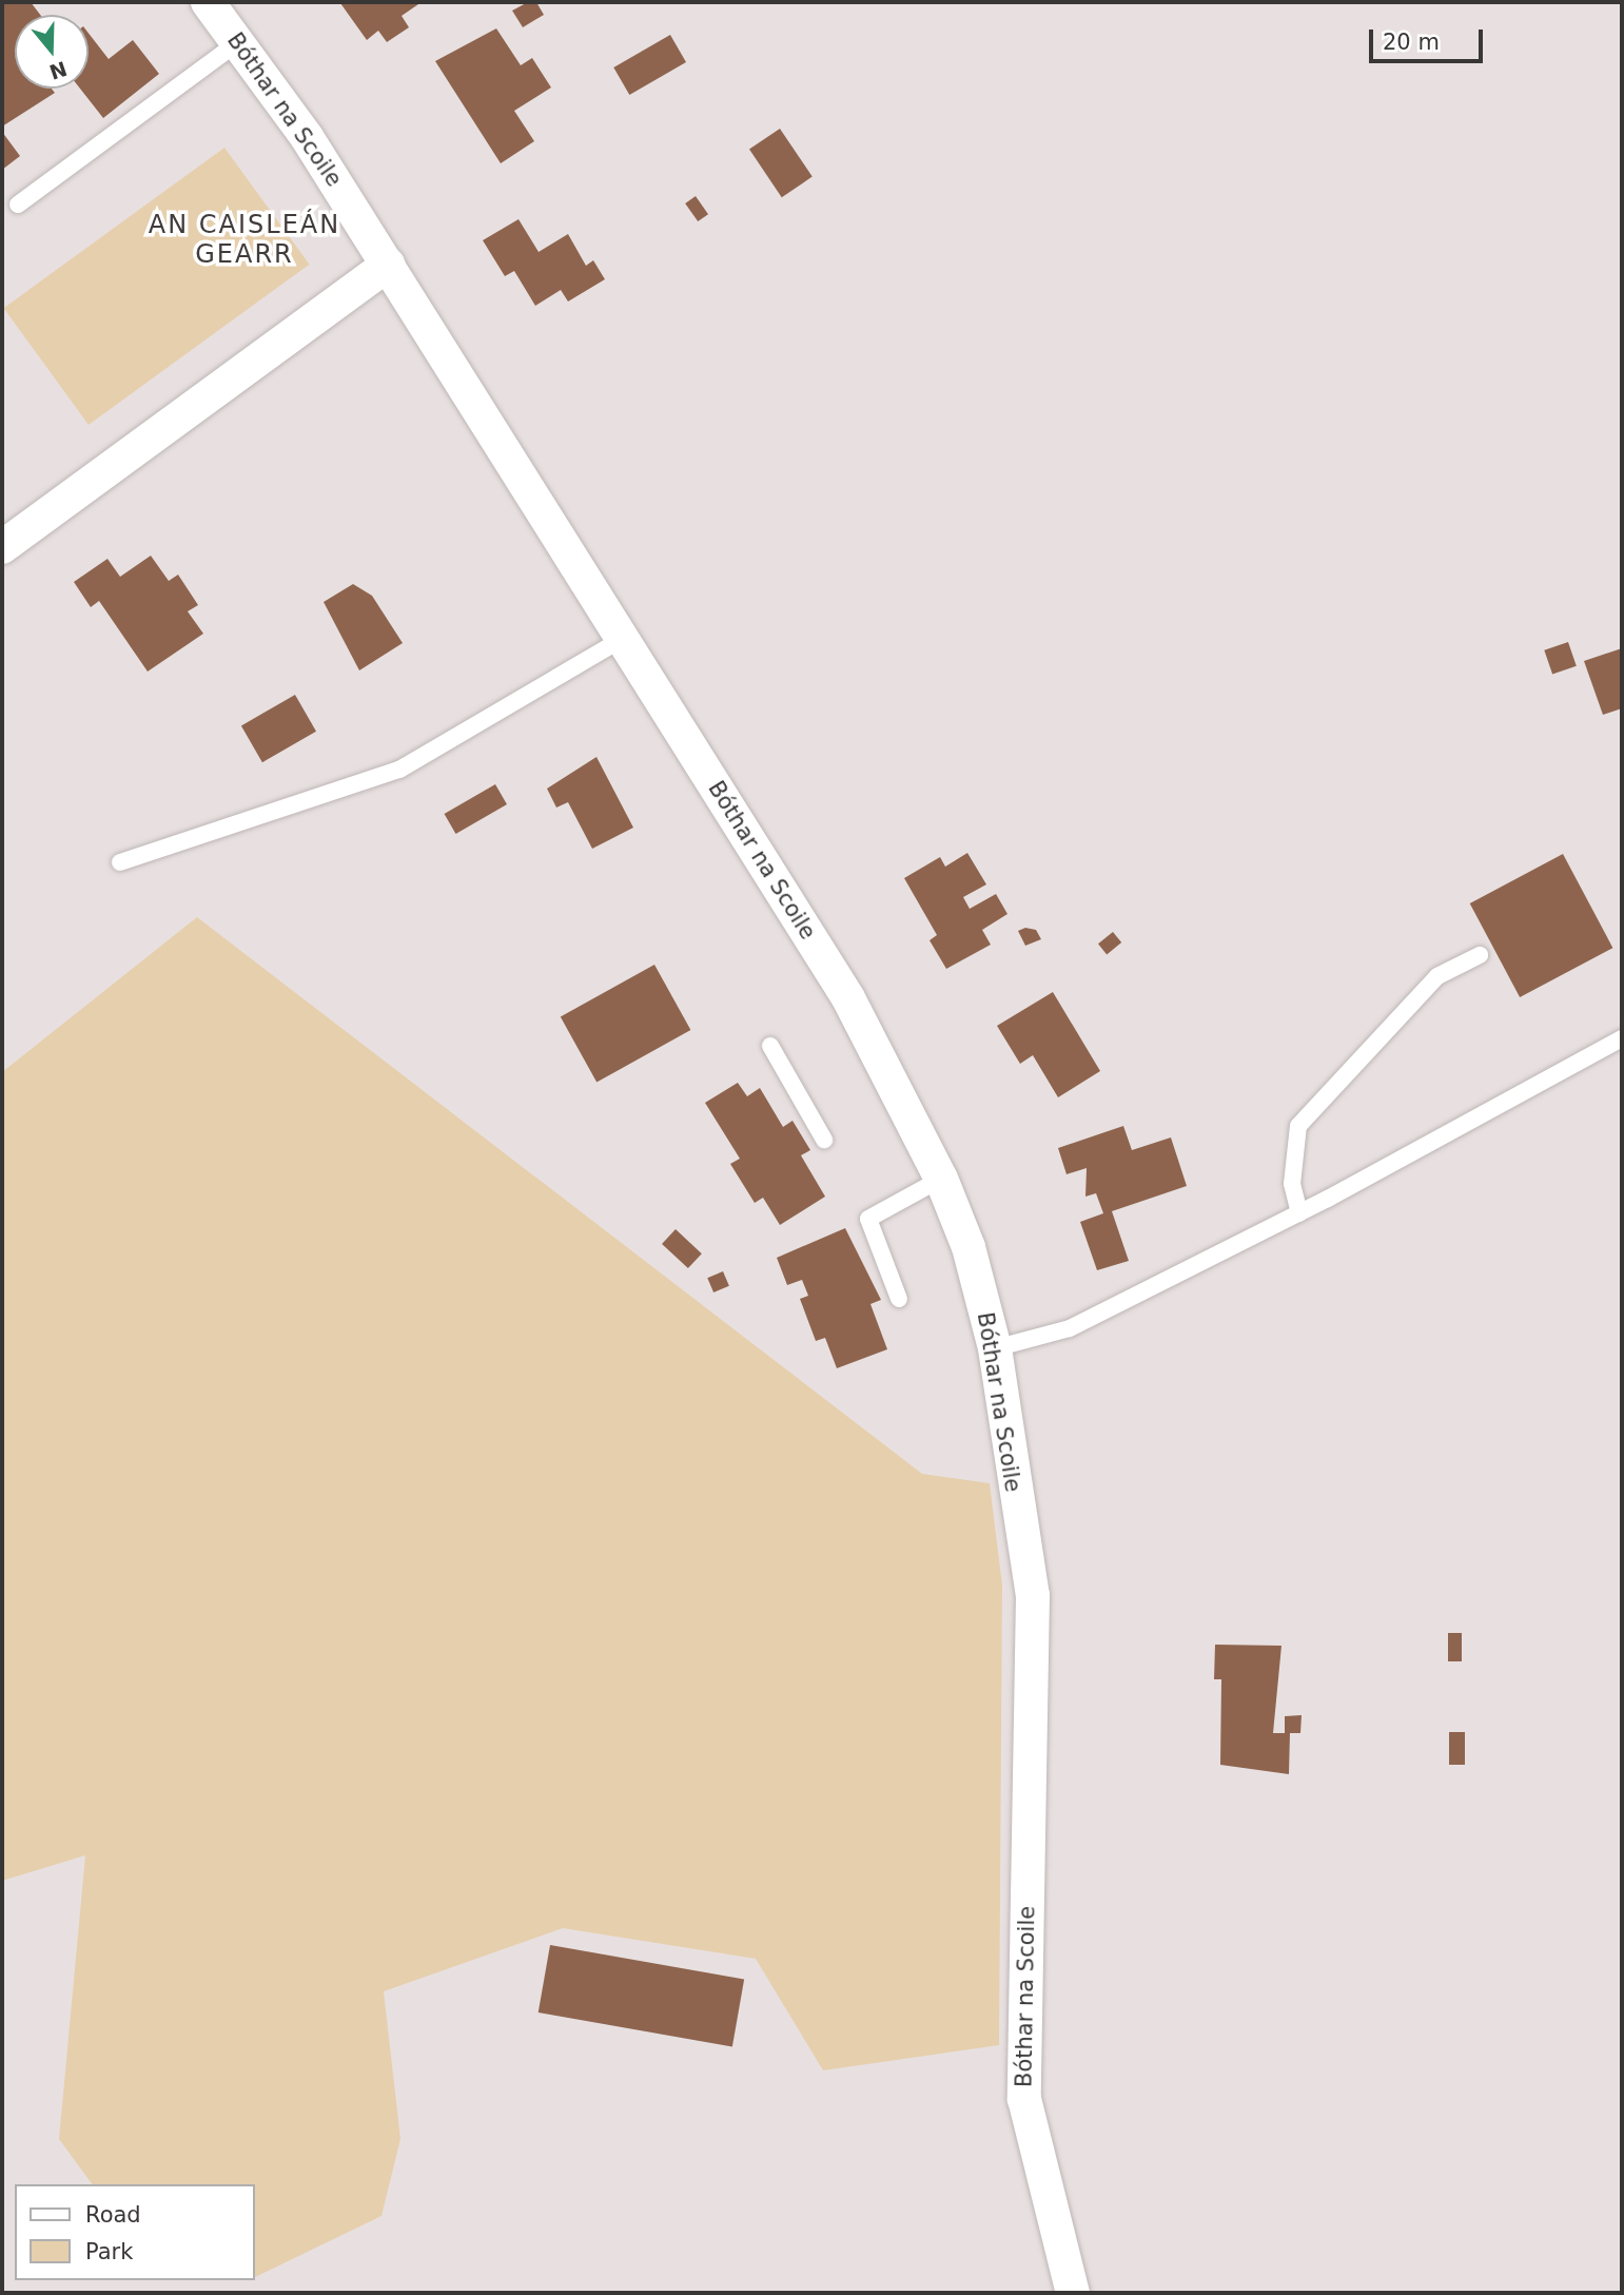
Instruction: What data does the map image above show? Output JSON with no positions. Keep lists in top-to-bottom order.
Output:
{
  "streets": {
    "street": ["Bóthar na Scoile"]
  },
  "districts": ["AN CAISLEÁN GEARR"],
  "legend": ["Road", "Park"],
  "scale_bar": "20 m",
  "north": "bottom"
}
